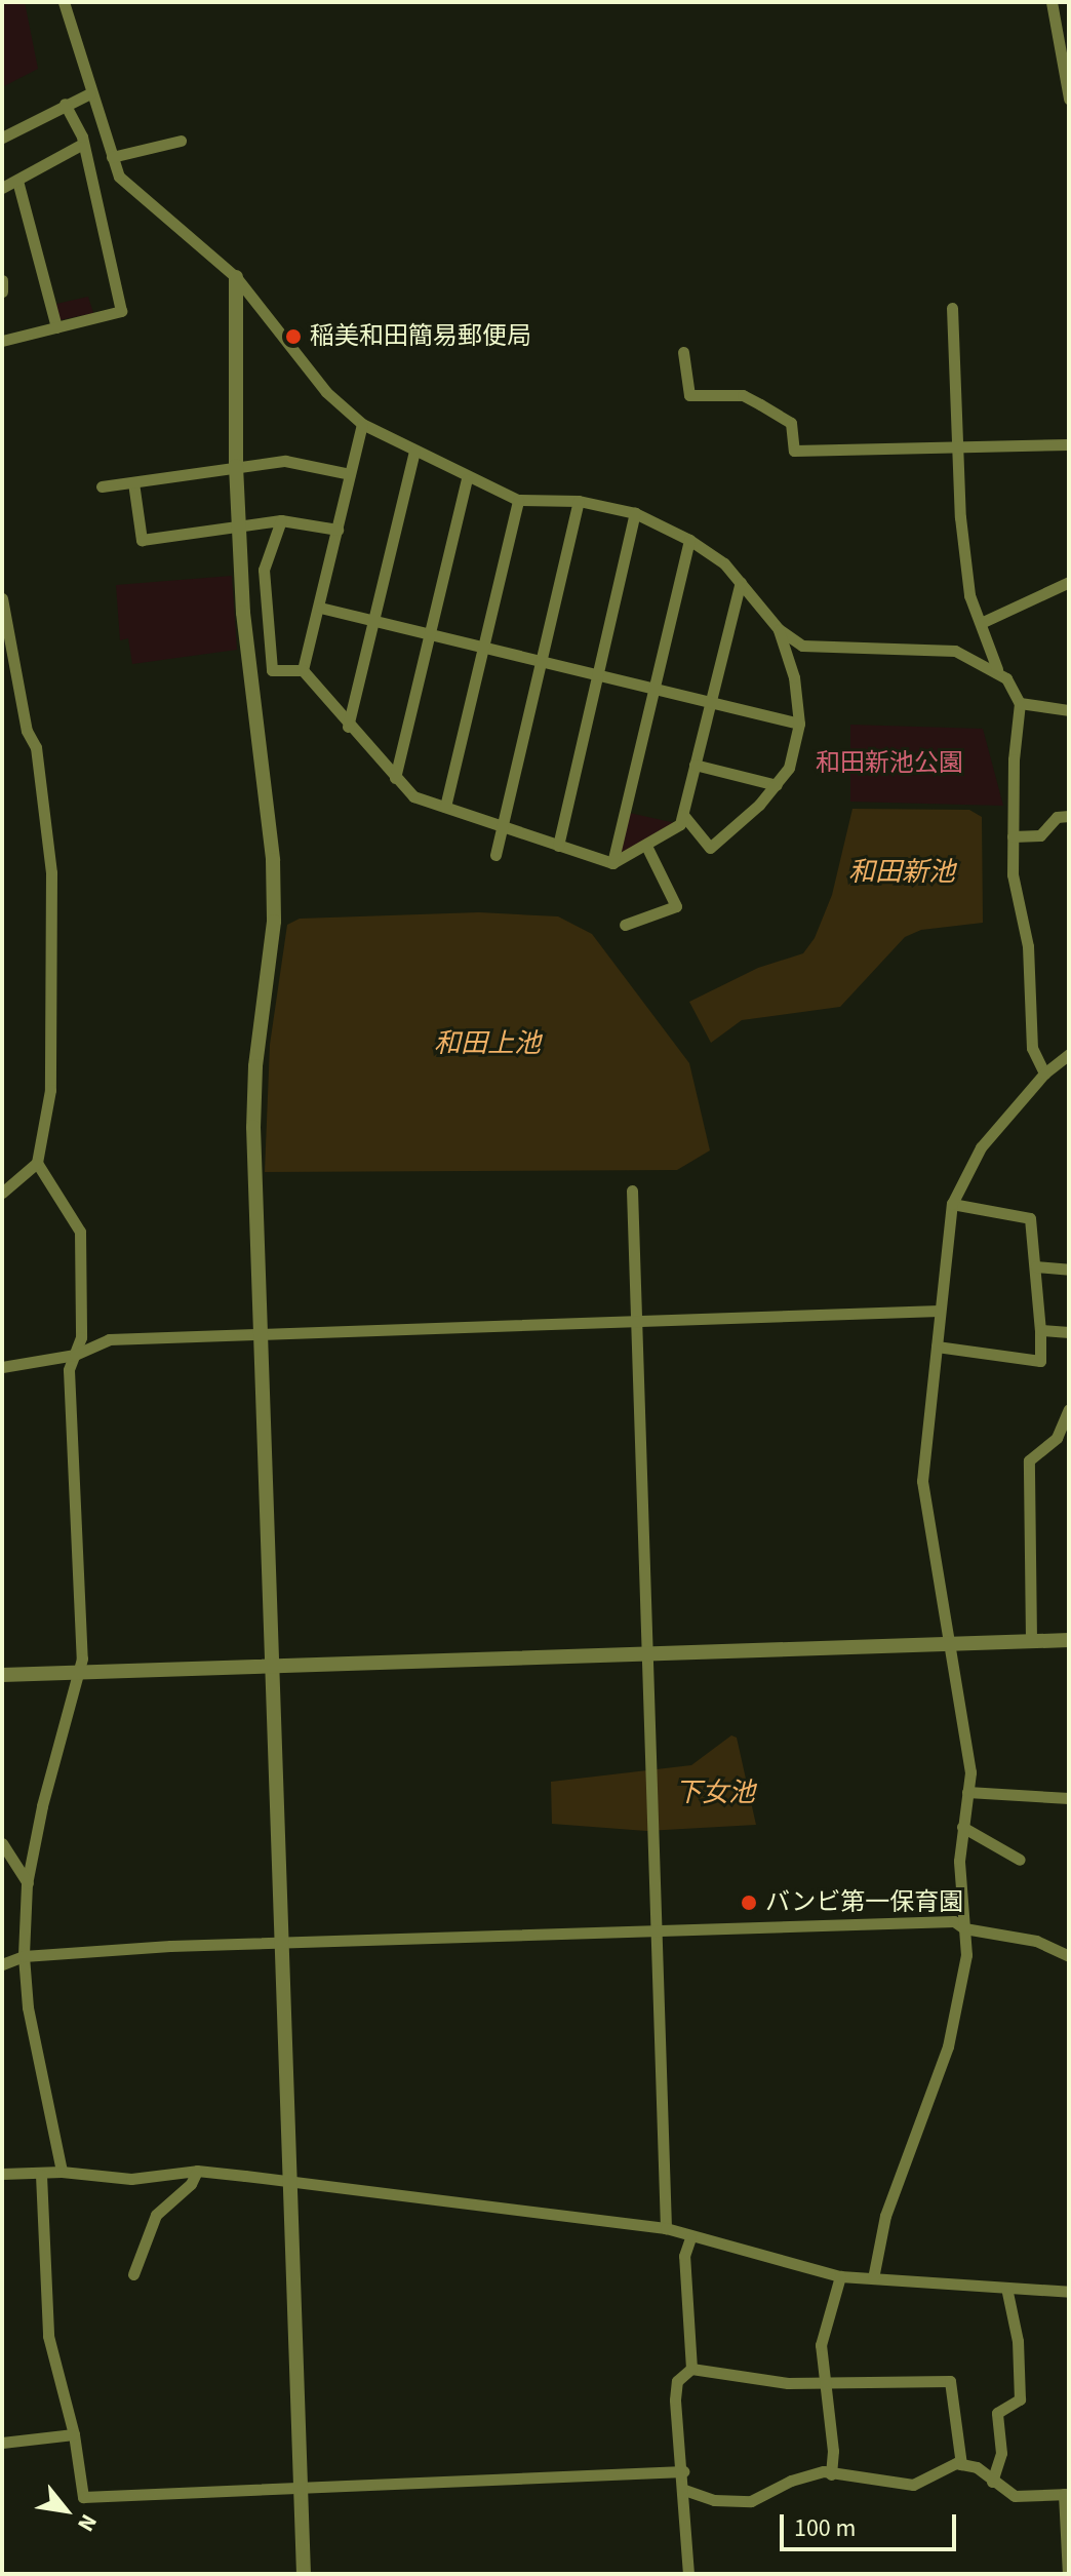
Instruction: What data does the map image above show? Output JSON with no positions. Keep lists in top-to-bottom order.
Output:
{
  "water": ["和田新池", "和田上池", "下女池"],
  "parks": ["和田新池公園"],
  "places": ["稲美和田簡易郵便局", "バンビ第一保育園"],
  "scale_bar": "100 m",
  "north": "bottom right"
}
